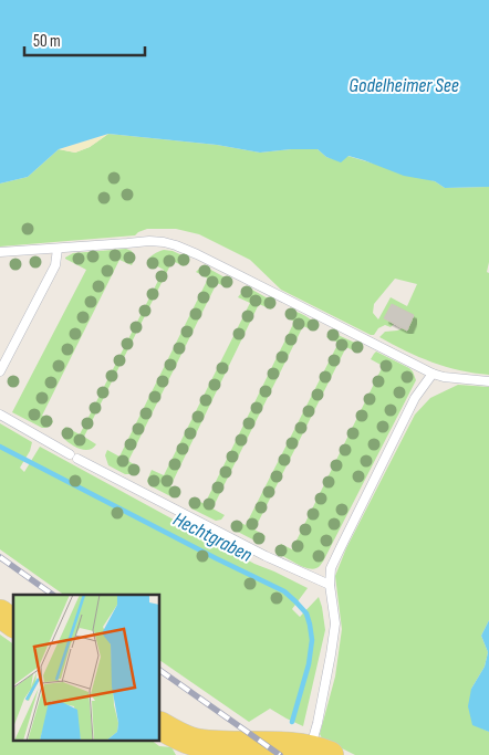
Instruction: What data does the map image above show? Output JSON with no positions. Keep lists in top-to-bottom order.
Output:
{
  "water": ["Godelheimer See", "Hechtgraben"],
  "scale_bar": "50 m"
}
